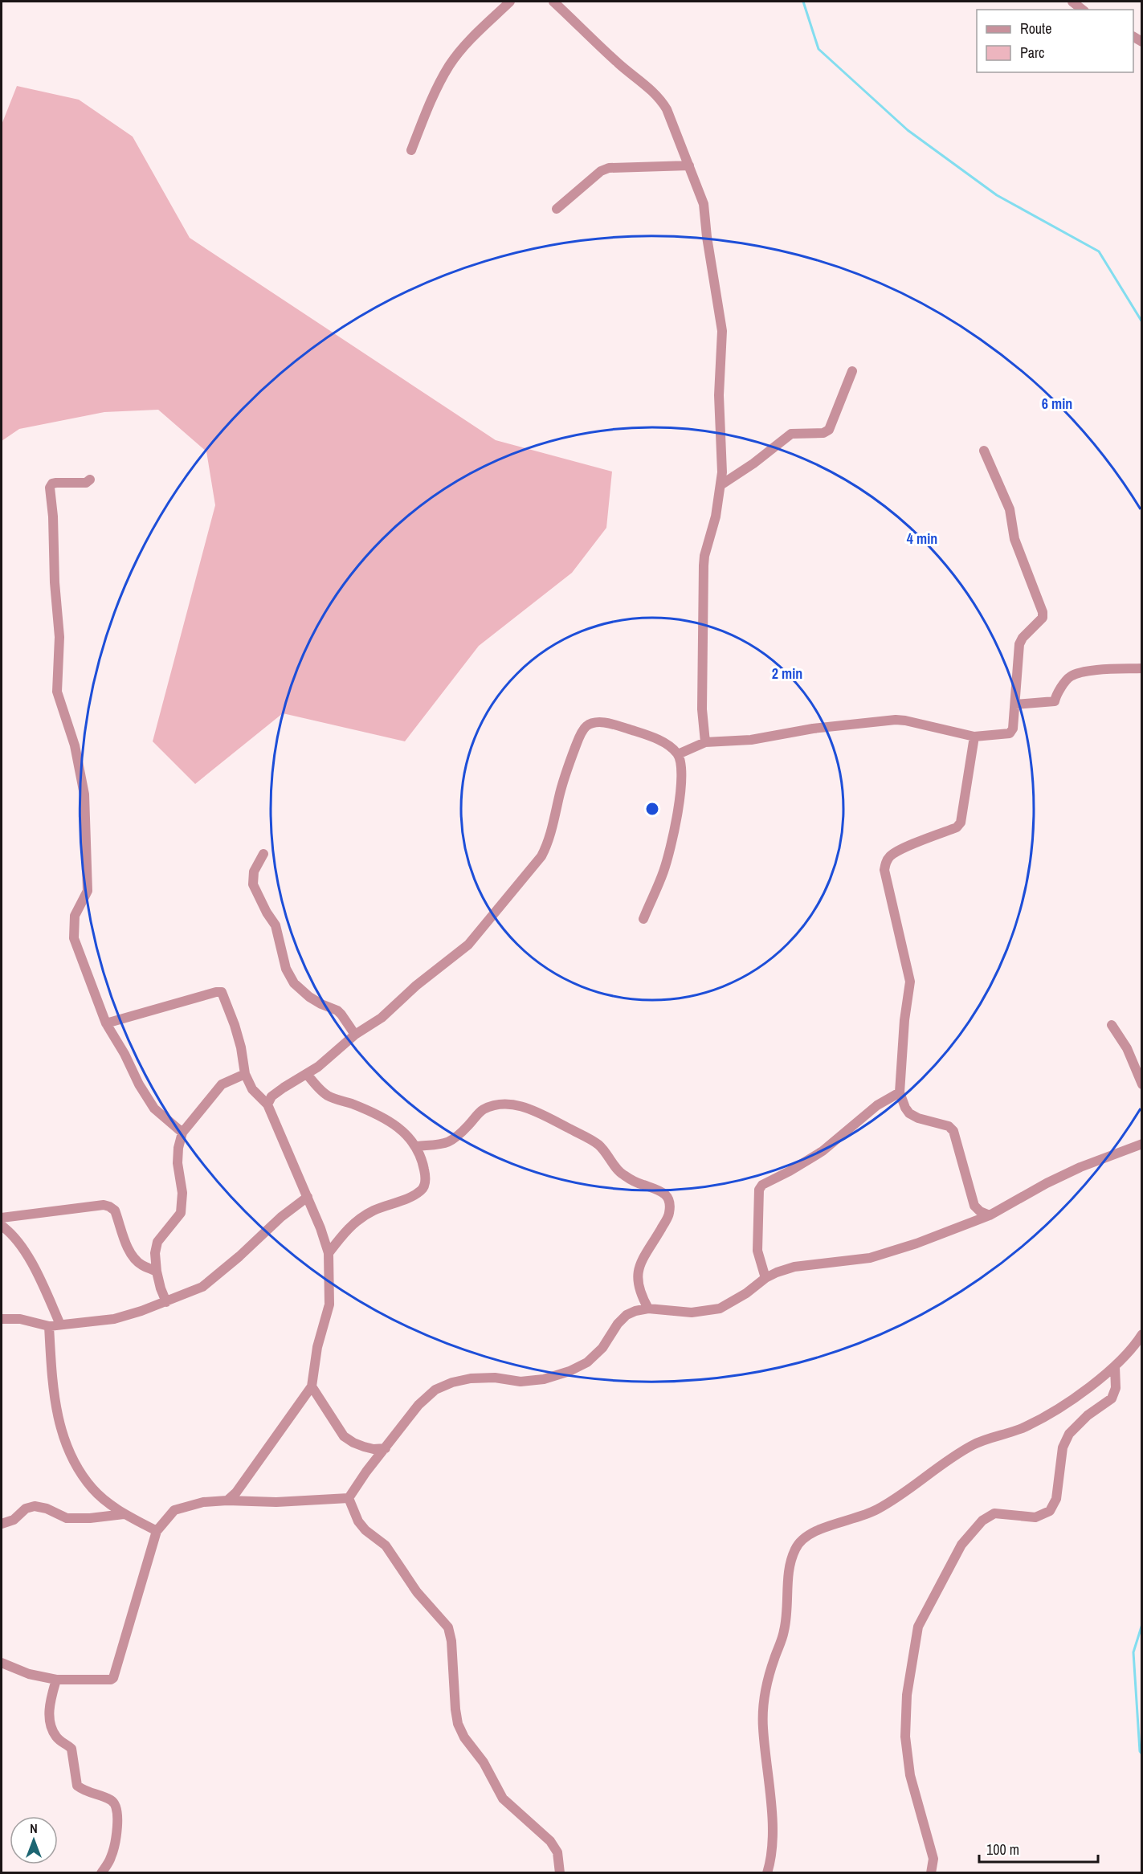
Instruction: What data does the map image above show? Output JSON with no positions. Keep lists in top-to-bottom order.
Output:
{
  "legend": ["Route", "Parc"],
  "scale_bar": "100 m",
  "north": "top",
  "rings": ["6 min", "4 min", "2 min"]
}
